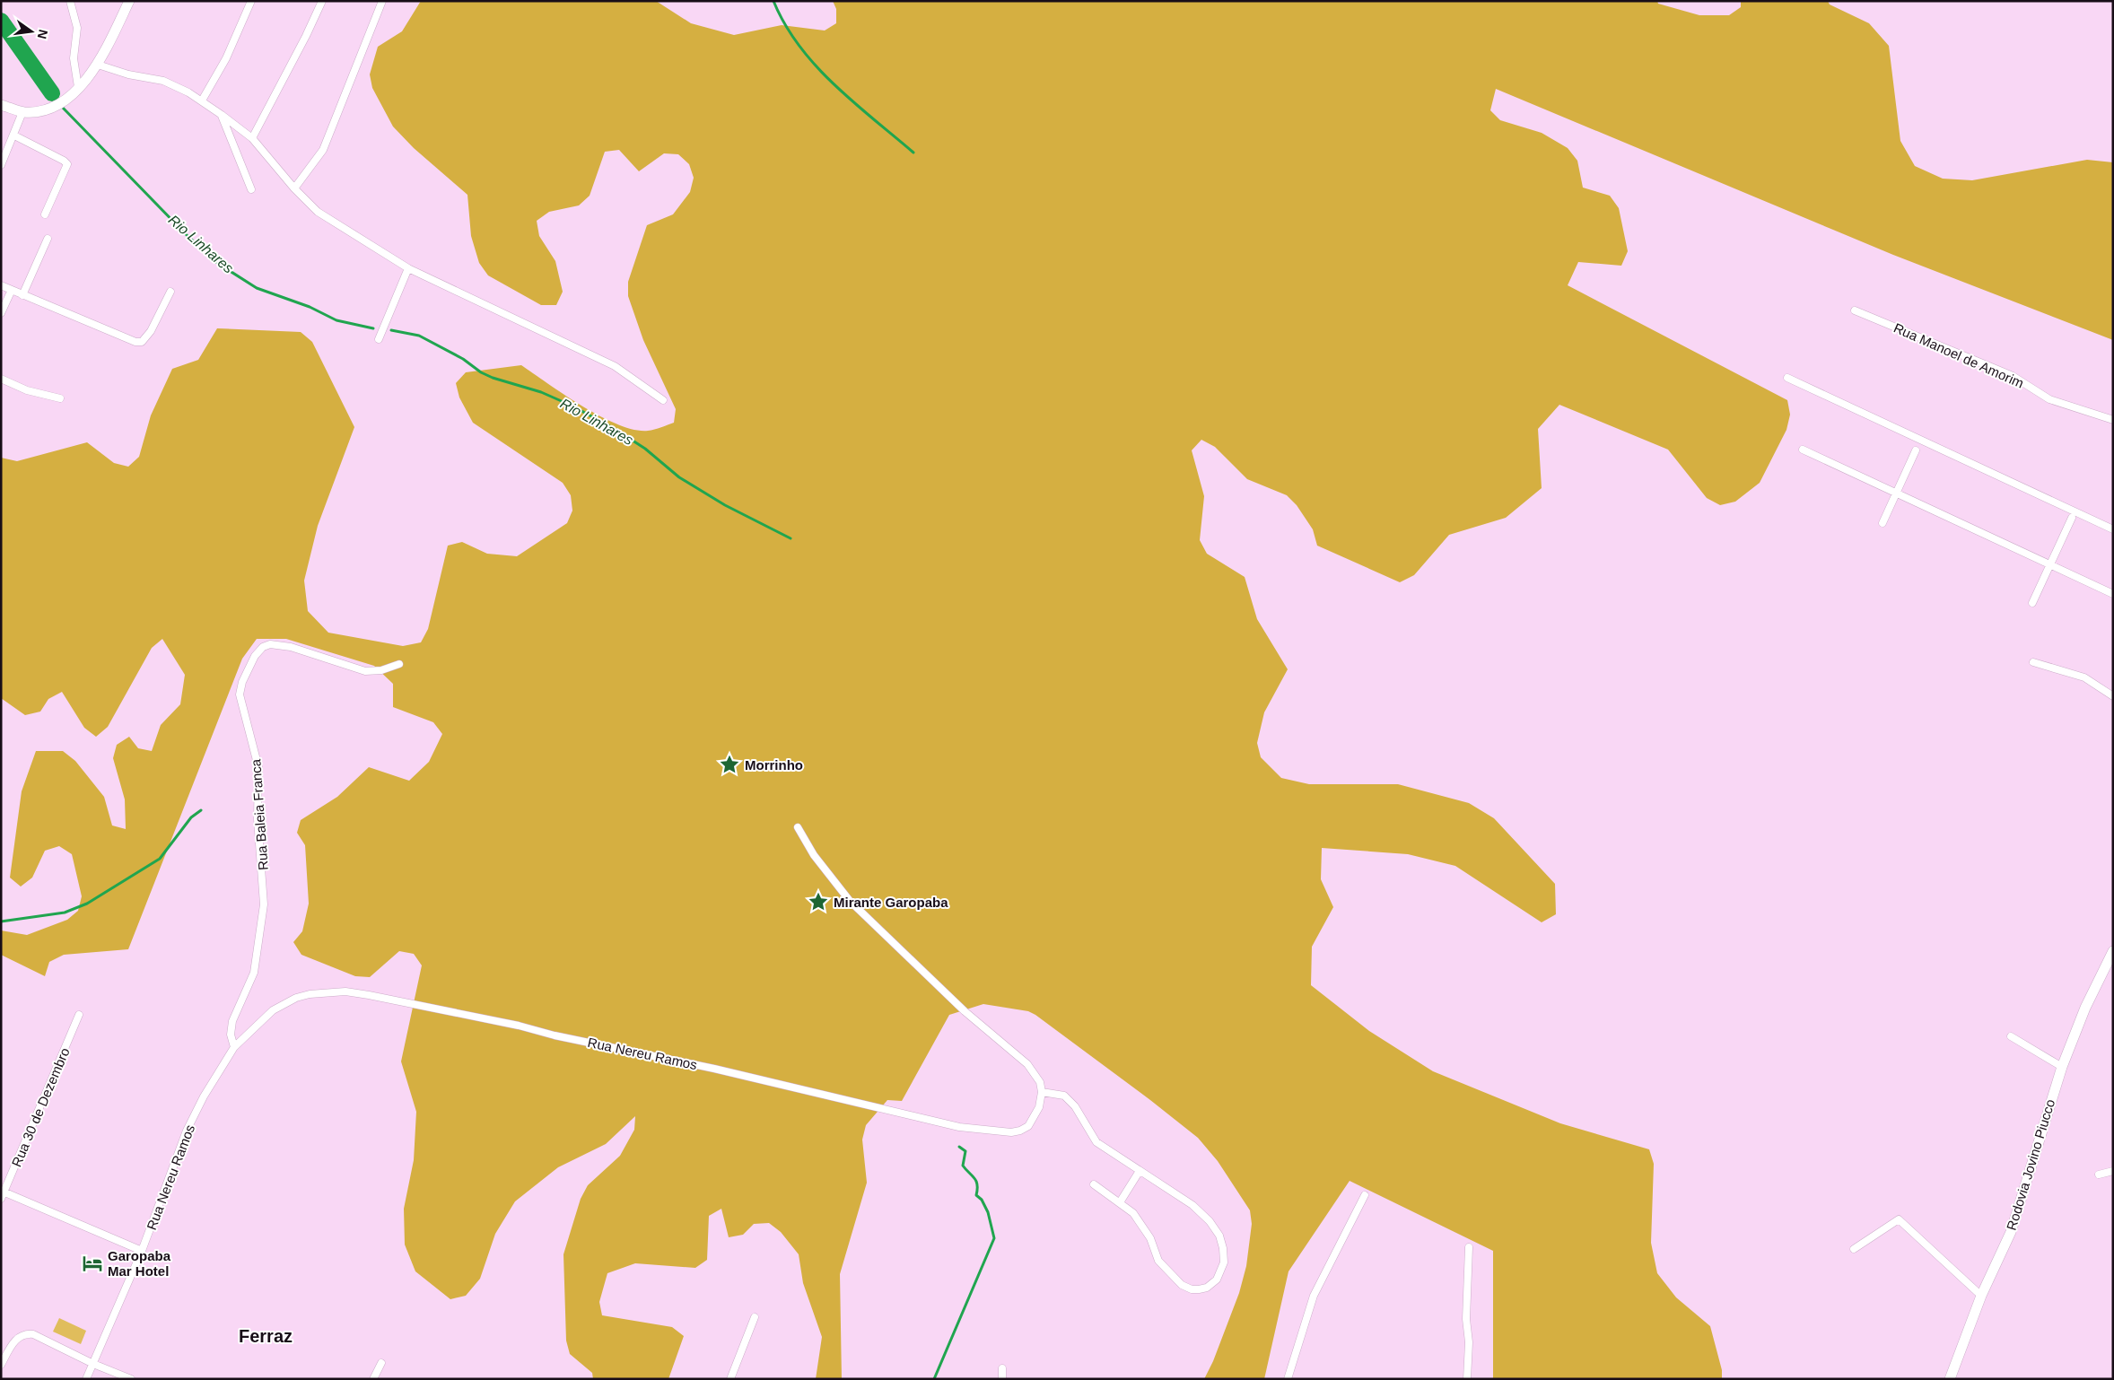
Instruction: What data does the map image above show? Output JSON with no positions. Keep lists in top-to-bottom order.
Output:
{
  "streets": {
    "main road": ["Rodovia Jovino Piucco"],
    "street": [
      "Rua Manoel de Amorim",
      "Rua Baleia Franca",
      "Rua Nereu Ramos",
      "Rua 30 de Dezembro"
    ]
  },
  "crossings": [
    ["Rua Baleia Franca", "Rua Nereu Ramos"]
  ],
  "districts": ["Ferraz"],
  "water": ["Rio Linhares"],
  "places": {
    "place": ["Morrinho", "Mirante Garopaba"],
    "hotel": ["Garopaba Mar Hotel"]
  },
  "north": "right"
}
